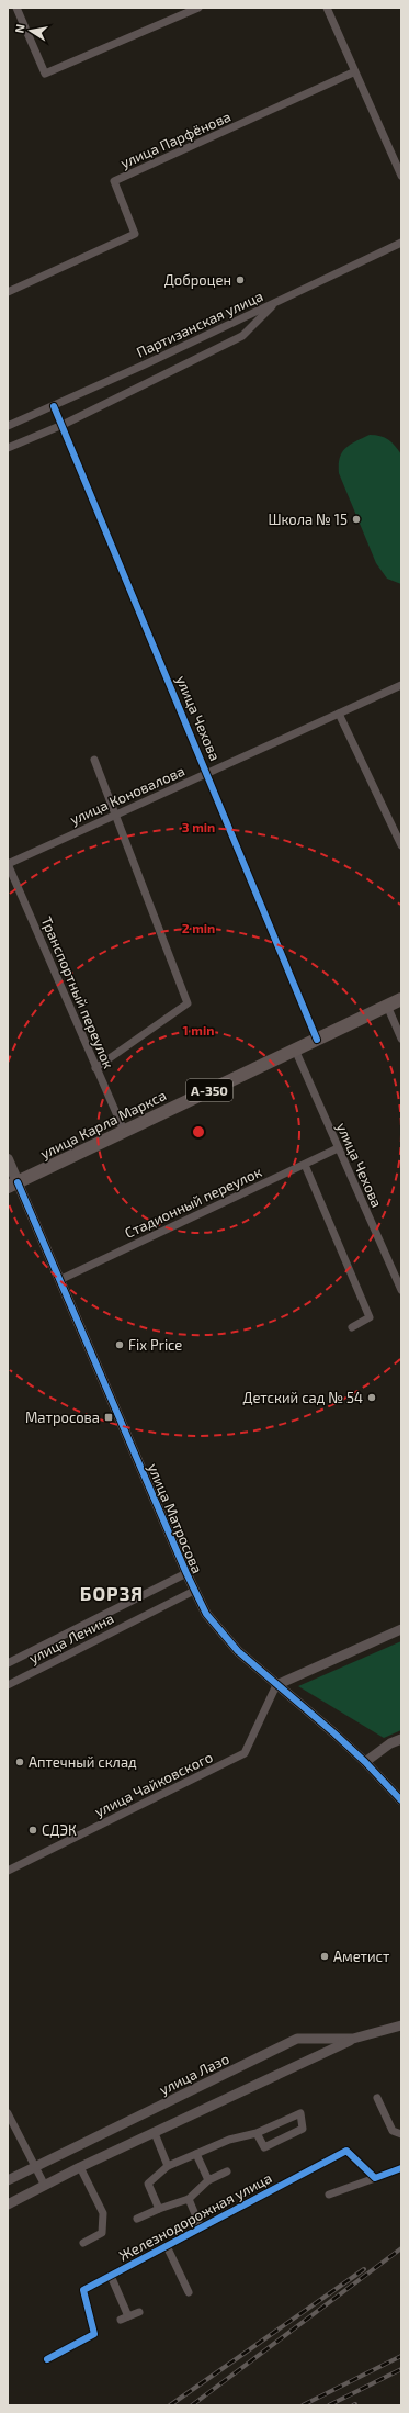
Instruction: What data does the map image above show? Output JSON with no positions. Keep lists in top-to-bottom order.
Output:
{
  "streets": {
    "highway": ["А-350", "улица Карла Маркса"],
    "main road": ["улица Матросова"],
    "street": [
      "улица Парфёнова",
      "Партизанская улица",
      "улица Чехова",
      "улица Коновалова",
      "Транспортный переулок",
      "Стадионный переулок",
      "улица Ленина",
      "улица Чайковского",
      "улица Лазо",
      "Железнодорожная улица"
    ]
  },
  "crossings": [
    ["Партизанская улица", "улица Чехова"],
    ["улица Чехова", "улица Коновалова"],
    ["улица Чехова", "улица Карла Маркса"],
    ["улица Чехова", "Стадионный переулок"],
    ["улица Коновалова", "Транспортный переулок"],
    ["Транспортный переулок", "улица Карла Маркса"],
    ["улица Карла Маркса", "улица Матросова"],
    ["Стадионный переулок", "улица Матросова"],
    ["улица Матросова", "улица Ленина"],
    ["улица Матросова", "улица Чайковского"]
  ],
  "districts": ["БОРЗЯ"],
  "places": {
    "other": [
      "Доброцен",
      "Школа № 15",
      "Fix Price",
      "Детский сад № 54",
      "Аптечный склад",
      "СДЭК",
      "Аметист"
    ],
    "transit": ["Матросова"]
  },
  "north": "left",
  "rings": ["3 min", "2 min", "1 min"]
}
